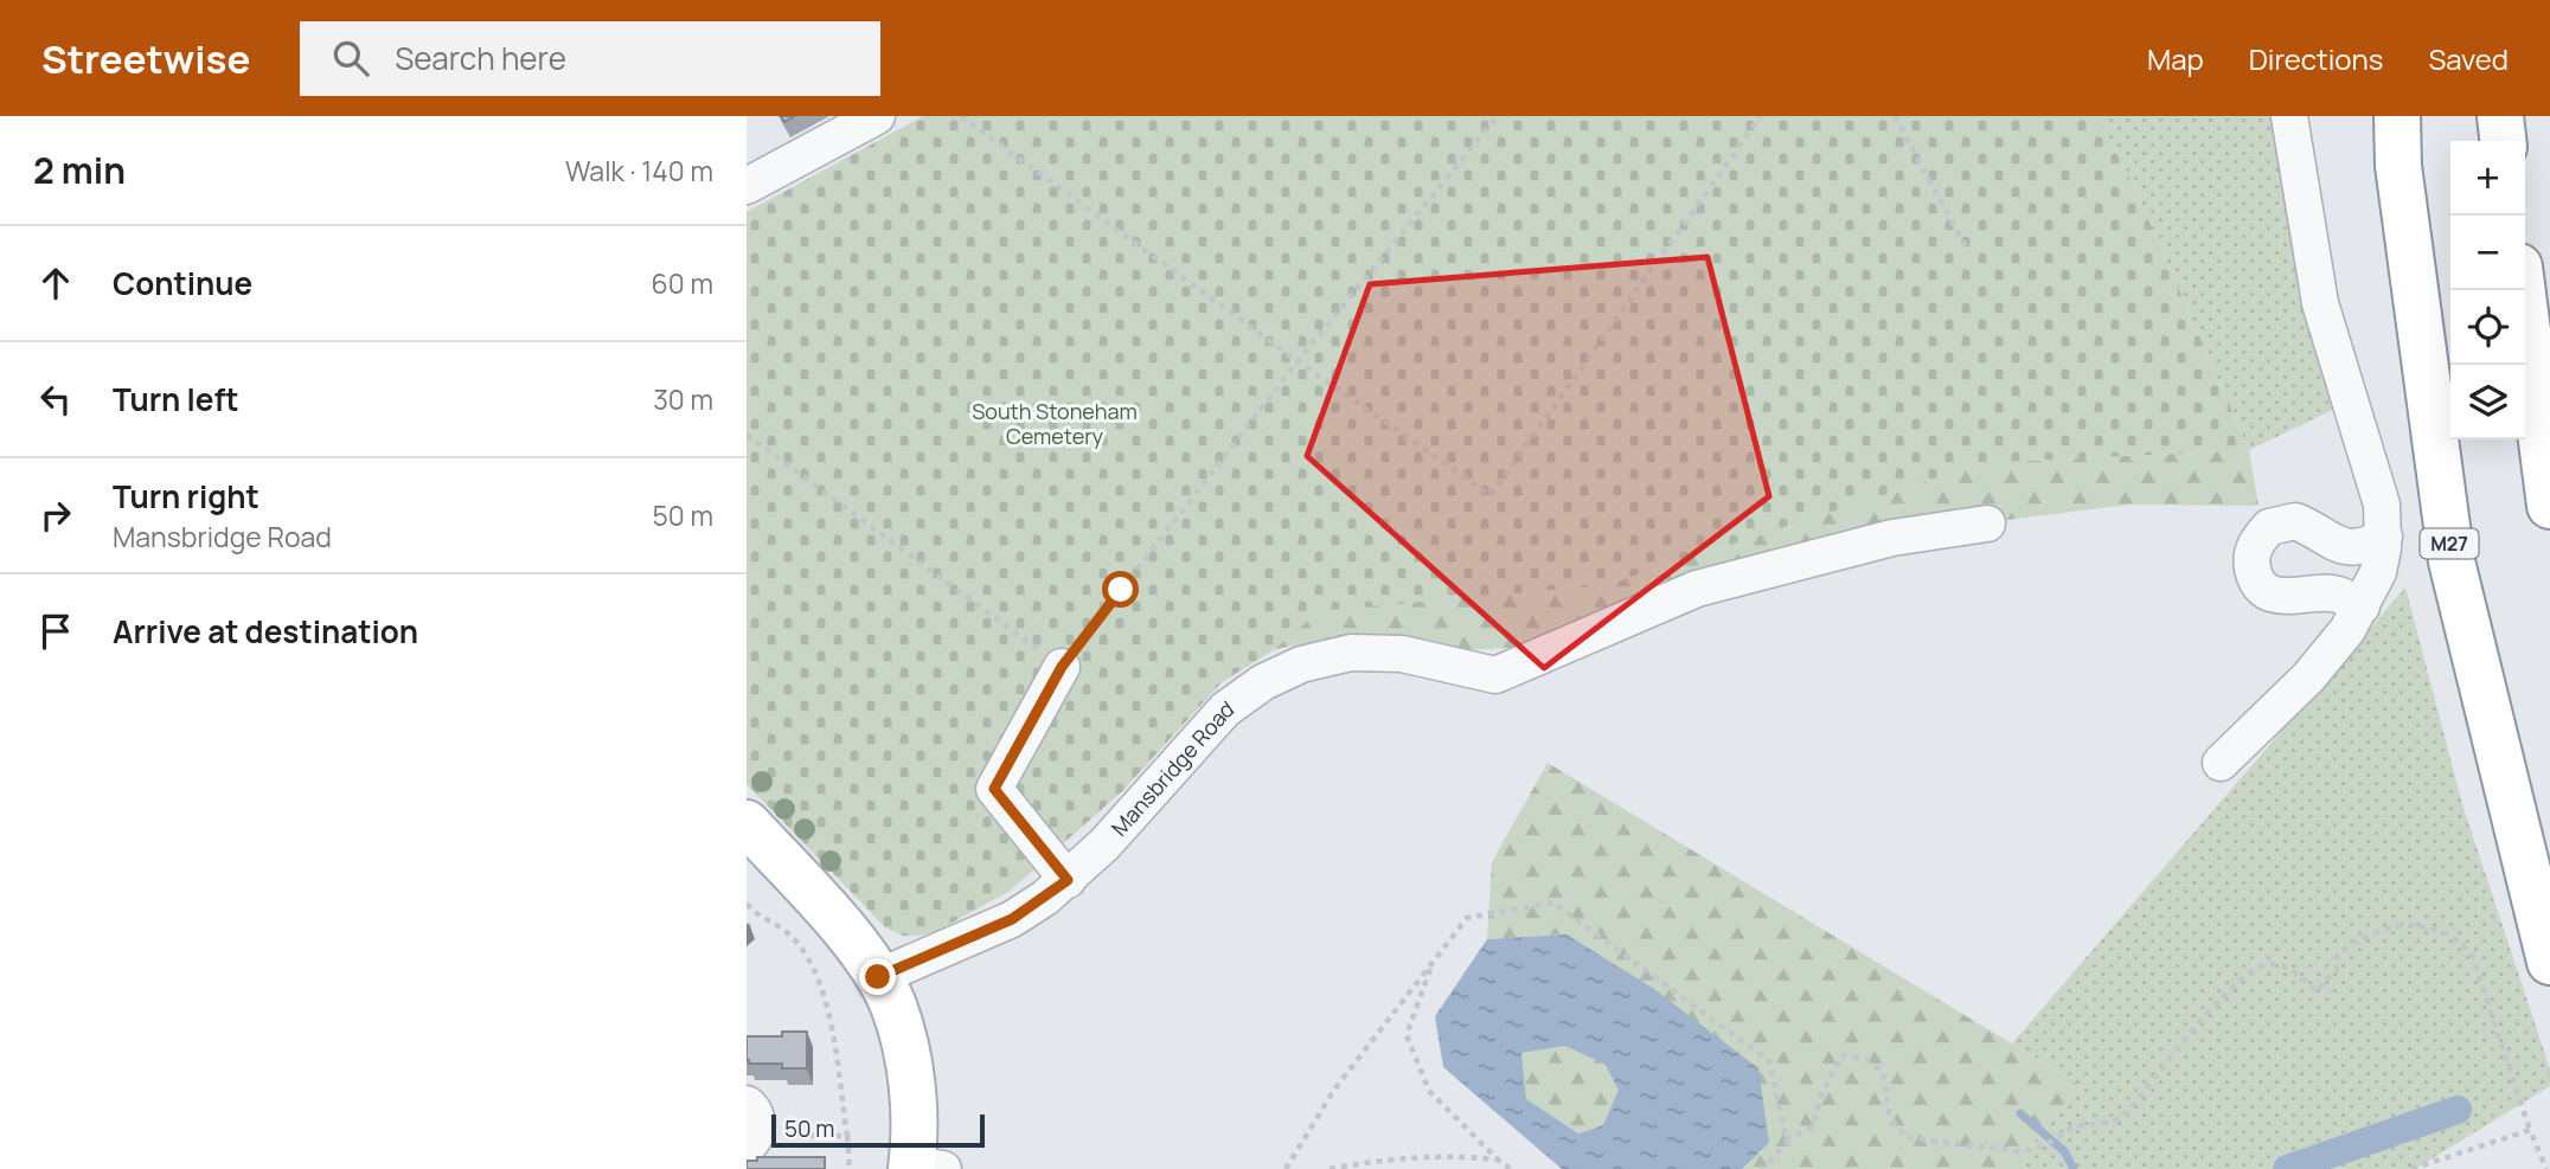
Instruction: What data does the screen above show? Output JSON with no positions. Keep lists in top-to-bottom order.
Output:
{
  "streets": {
    "main road": ["M27"],
    "street": ["Mansbridge Road"]
  },
  "parks": ["South Stoneham Cemetery"],
  "scale_bar": "50 m",
  "page": {
    "header": "Streetwise",
    "search": "Search here",
    "nav": ["Map", "Directions", "Saved"],
    "heading": ["2 min", "Walk · 140 m"],
    "map_buttons": ["+", "−"],
    "list": [
      ["Continue", "60 m"],
      ["Turn left", "30 m"],
      ["Turn right", "Mansbridge Road", "50 m"],
      "Arrive at destination"
    ],
    "scale": "50 m"
  }
}
